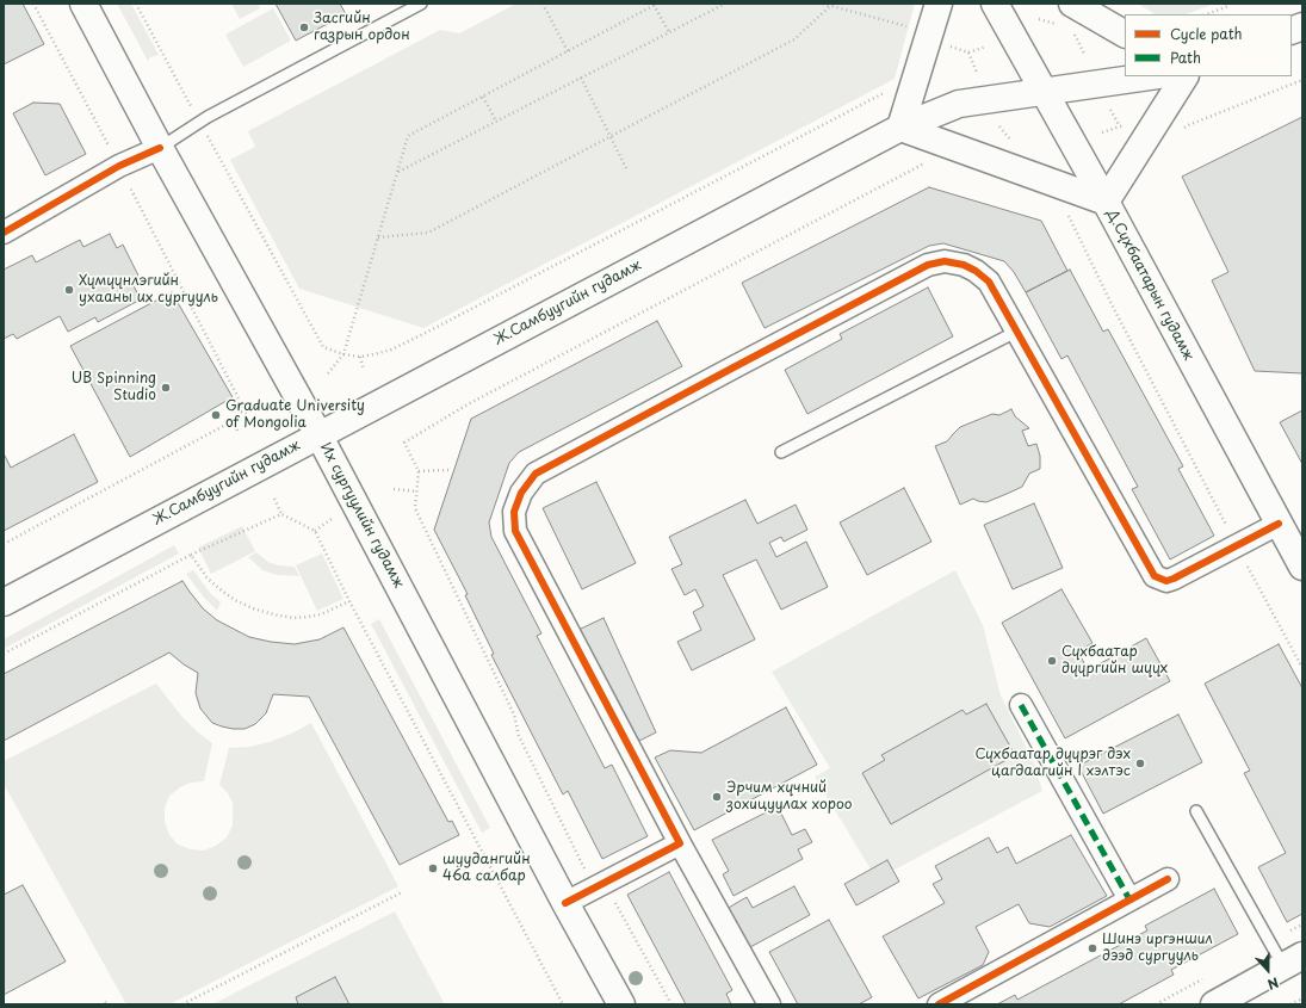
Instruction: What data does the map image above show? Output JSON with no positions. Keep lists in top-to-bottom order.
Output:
{
  "streets": {
    "main road": ["Д.Сүхбаатарын гудамж", "Ж.Самбуугийн гудамж", "Их сургуулийн гудамж"]
  },
  "crossings": [
    ["Д.Сүхбаатарын гудамж", "Ж.Самбуугийн гудамж"],
    ["Ж.Самбуугийн гудамж", "Их сургуулийн гудамж"]
  ],
  "places": [
    "Засгийн газрын ордон",
    "Хүмүүнлэгийн ухааны их сургууль",
    "UB Spinning Studio",
    "Graduate University of Mongolia",
    "Сүхбаатар дүүргийн шүүх",
    "Сүхбаатар дүүрэг дэх цагдаагийн I хэлтэс",
    "Эрчим хүчний зохицуулах хороо",
    "шуудангийн 46а салбар",
    "Шинэ иргэншил дээд сургууль"
  ],
  "legend": ["Cycle path", "Path"],
  "north": "bottom"
}
